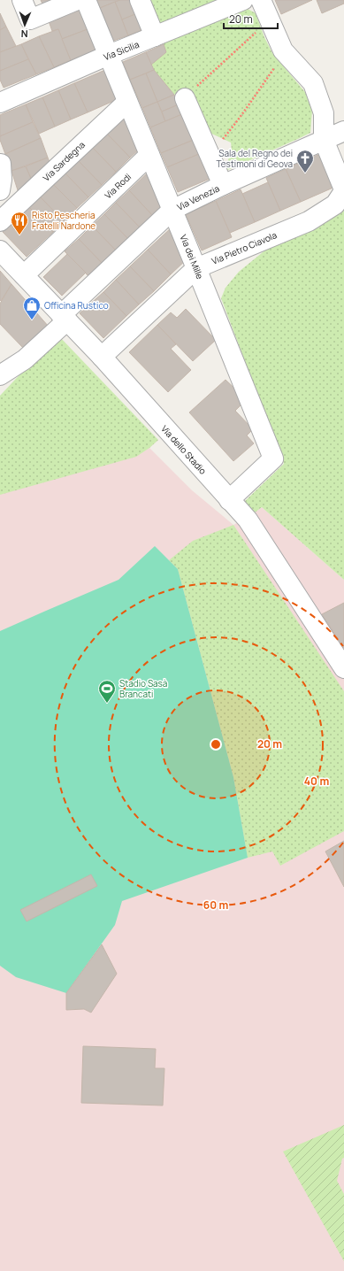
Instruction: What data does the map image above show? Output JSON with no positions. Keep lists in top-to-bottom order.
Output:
{
  "streets": {
    "street": [
      "Via Sicilia",
      "Via Sardegna",
      "Via Rodi",
      "Via Venezia",
      "Via Pietro Ciavola",
      "Via dei Mille",
      "Via dello Stadio"
    ]
  },
  "crossings": [
    ["Via Sicilia", "Via dei Mille"],
    ["Via Sardegna", "Via dei Mille"],
    ["Via Rodi", "Via dei Mille"],
    ["Via Rodi", "Via dello Stadio"],
    ["Via Venezia", "Via dei Mille"],
    ["Via Venezia", "Via dello Stadio"],
    ["Via Pietro Ciavola", "Via dei Mille"],
    ["Via Pietro Ciavola", "Via dello Stadio"],
    ["Via dei Mille", "Via dello Stadio"]
  ],
  "places": {
    "church": ["Sala del Regno dei Testimoni di Geova"],
    "restaurant": ["Risto Pescheria Fratelli Nardone"],
    "shop": ["Officina Rustico"],
    "sports": ["Stadio Sasà Brancati"]
  },
  "scale_bar": "20 m",
  "north": "bottom",
  "rings": ["20 m", "40 m", "60 m"]
}
